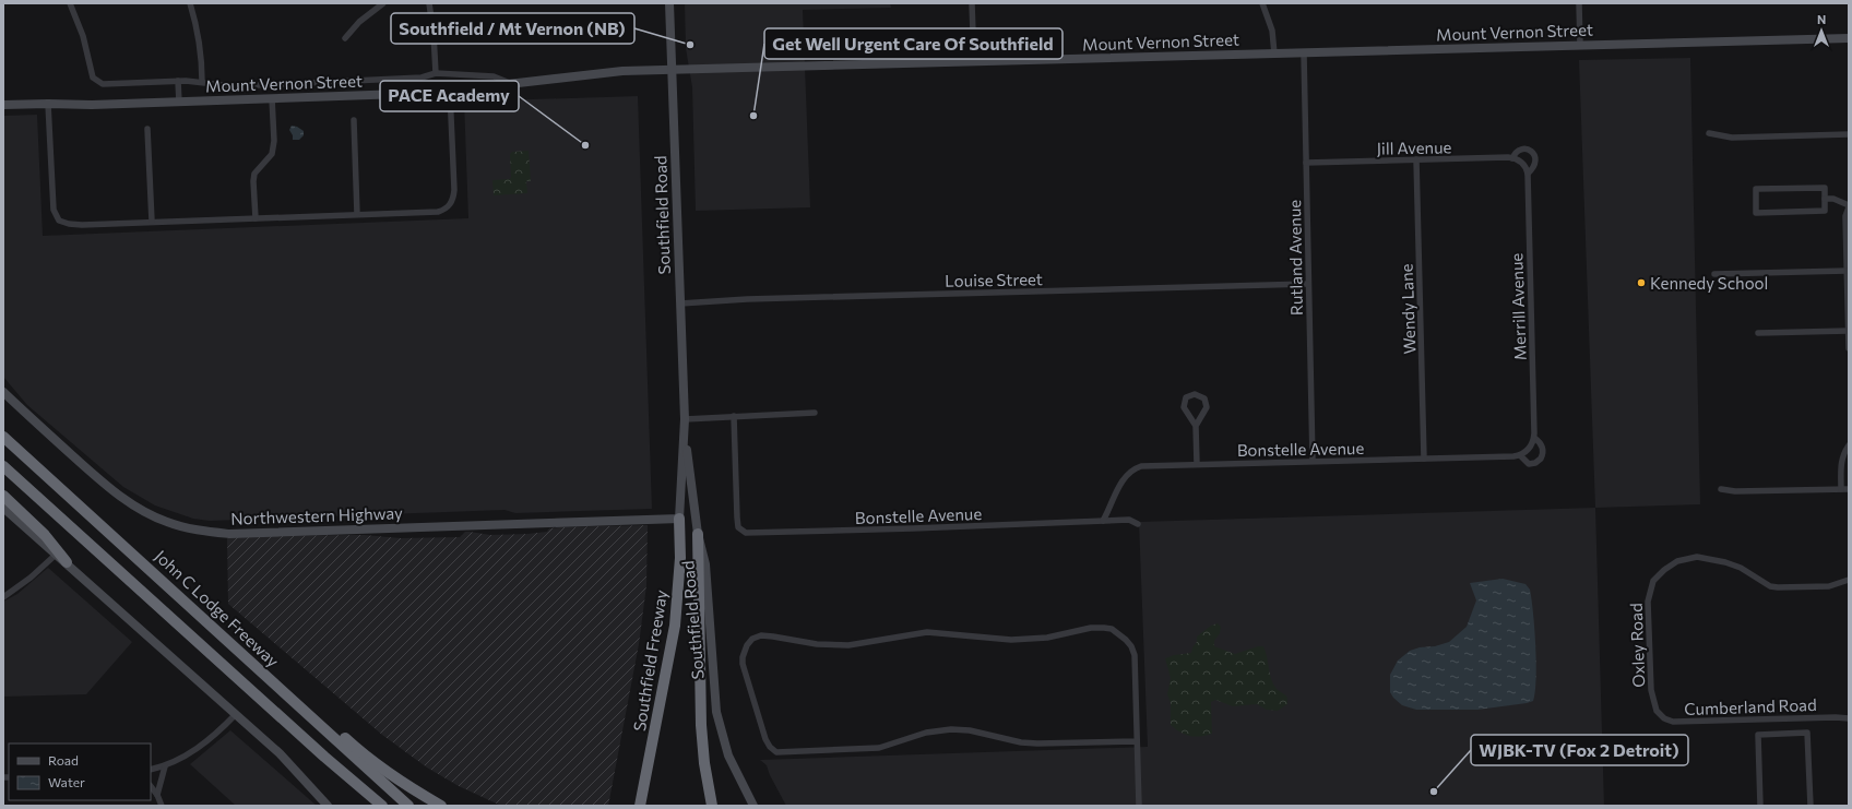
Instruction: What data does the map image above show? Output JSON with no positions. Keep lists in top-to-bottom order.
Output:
{
  "streets": {
    "highway": ["John C Lodge Freeway", "Southfield Freeway"],
    "main road": ["Mount Vernon Street", "Southfield Road", "Northwestern Highway"],
    "street": [
      "Jill Avenue",
      "Rutland Avenue",
      "Louise Street",
      "Merrill Avenue",
      "Wendy Lane",
      "Bonstelle Avenue",
      "Oxley Road",
      "Cumberland Road"
    ]
  },
  "crossings": [
    ["Mount Vernon Street", "Southfield Road"],
    ["Mount Vernon Street", "Rutland Avenue"],
    ["Jill Avenue", "Rutland Avenue"],
    ["Jill Avenue", "Merrill Avenue"],
    ["Jill Avenue", "Wendy Lane"],
    ["Southfield Road", "Louise Street"],
    ["Southfield Road", "Northwestern Highway"],
    ["Southfield Road", "Southfield Freeway"],
    ["Rutland Avenue", "Louise Street"],
    ["Rutland Avenue", "Bonstelle Avenue"],
    ["Merrill Avenue", "Bonstelle Avenue"],
    ["Wendy Lane", "Bonstelle Avenue"],
    ["Northwestern Highway", "Southfield Freeway"],
    ["Oxley Road", "Cumberland Road"]
  ],
  "places": [
    "Southfield / Mt Vernon (NB)",
    "Get Well Urgent Care Of Southfield",
    "PACE Academy",
    "Kennedy School",
    "WJBK-TV (Fox 2 Detroit)"
  ],
  "legend": ["Road", "Water"],
  "north": "top"
}
